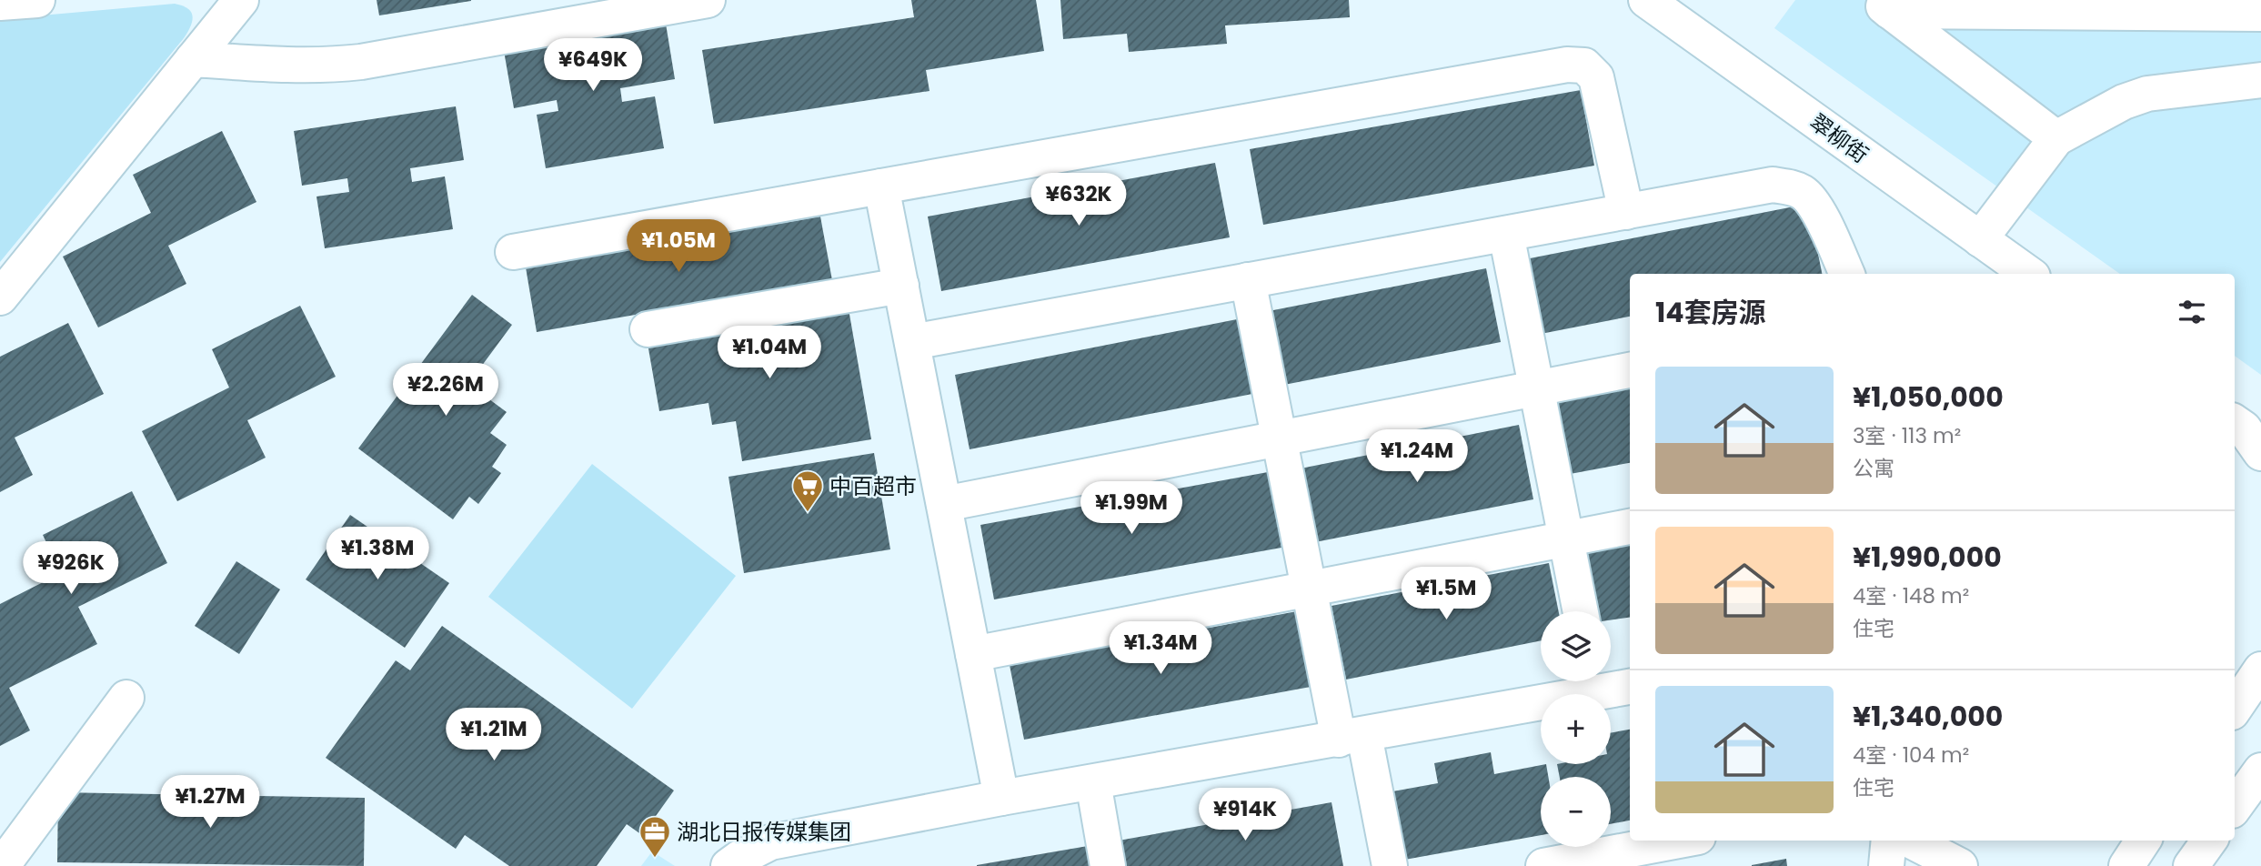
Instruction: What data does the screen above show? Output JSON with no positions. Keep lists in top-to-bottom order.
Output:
{
  "streets": {
    "main road": ["翠柳街"]
  },
  "places": {
    "supermarket": ["中百超市"],
    "office": ["湖北日报传媒集团"]
  },
  "page": {
    "price": [
      "¥649K",
      "¥632K",
      "¥1.05M",
      "¥1.04M",
      "¥2.26M",
      "¥1.24M",
      "¥1.99M",
      "¥1.38M",
      "¥926K",
      "¥1.5M",
      "¥1.34M",
      "¥1.21M",
      "¥1.27M",
      "¥914K"
    ],
    "heading": "14套房源",
    "list": [
      {
        "name": "¥1,050,000",
        "note": "3室 · 113 m² · 公寓"
      },
      {
        "name": "¥1,990,000",
        "note": "4室 · 148 m² · 住宅"
      },
      {
        "name": "¥1,340,000",
        "note": "4室 · 104 m² · 住宅"
      }
    ],
    "map_buttons": ["+", "−"]
  }
}
